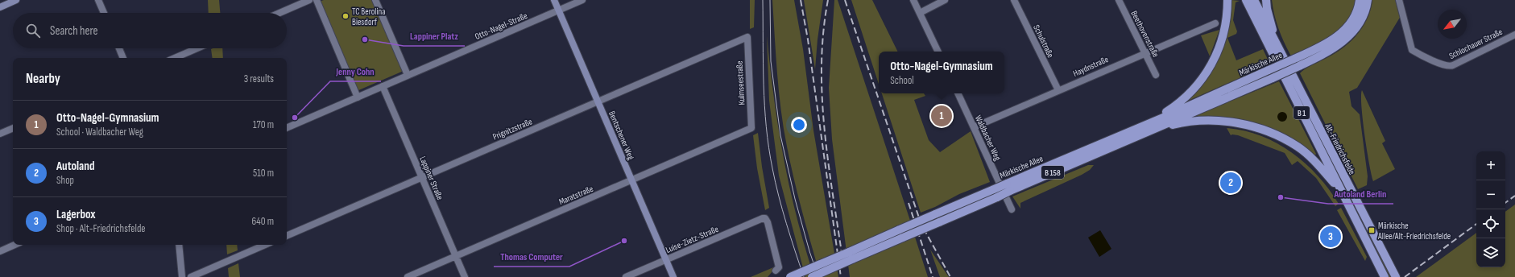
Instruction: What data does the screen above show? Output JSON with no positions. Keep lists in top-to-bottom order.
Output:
{
  "streets": {
    "main road": [
      "Märkische Allee",
      "B 1",
      "Alt-Friedrichsfelde",
      "B 158"
    ],
    "street": [
      "Otto-Nagel-Straße",
      "Beethovenstraße",
      "Schulstraße",
      "Schlochauer Straße",
      "Haydnstraße",
      "Kulmseestraße",
      "Prignitzstraße",
      "Bentschener Weg",
      "Waldbacher Weg",
      "Lappiner Straße",
      "Maratstraße",
      "Luise-Zietz-Straße"
    ]
  },
  "crossings": [
    ["Otto-Nagel-Straße", "Bentschener Weg"],
    ["Otto-Nagel-Straße", "Lappiner Straße"],
    ["Beethovenstraße", "Haydnstraße"],
    ["Schulstraße", "Haydnstraße"],
    ["Haydnstraße", "Waldbacher Weg"],
    ["Kulmseestraße", "Prignitzstraße"],
    ["Kulmseestraße", "Maratstraße"],
    ["B 1", "Alt-Friedrichsfelde"],
    ["Prignitzstraße", "Bentschener Weg"],
    ["Prignitzstraße", "Lappiner Straße"],
    ["Bentschener Weg", "Maratstraße"],
    ["Bentschener Weg", "Luise-Zietz-Straße"],
    ["Lappiner Straße", "Maratstraße"]
  ],
  "places": {
    "other": [
      "TC Berolina Biesdorf",
      "Lappiner Platz",
      "Jenny Cohn",
      "Autoland Berlin",
      "Thomas Computer"
    ],
    "transit": ["Märkische Allee/Alt-Friedrichsfelde"]
  },
  "north": "bottom left",
  "page": {
    "search": "Search here",
    "popup": ["Otto-Nagel-Gymnasium", "School"],
    "heading": ["Nearby", "3 results"],
    "list": [
      {
        "mark": "1",
        "name": "Otto-Nagel-Gymnasium",
        "note": "School · Waldbacher Weg",
        "value": "170 m"
      },
      {
        "mark": "2",
        "name": "Autoland",
        "note": "Shop",
        "value": "510 m"
      },
      {
        "mark": "3",
        "name": "Lagerbox",
        "note": "Shop · Alt-Friedrichsfelde",
        "value": "640 m"
      }
    ],
    "pins": ["1", "2", "3"],
    "map_buttons": ["+", "−"]
  }
}
